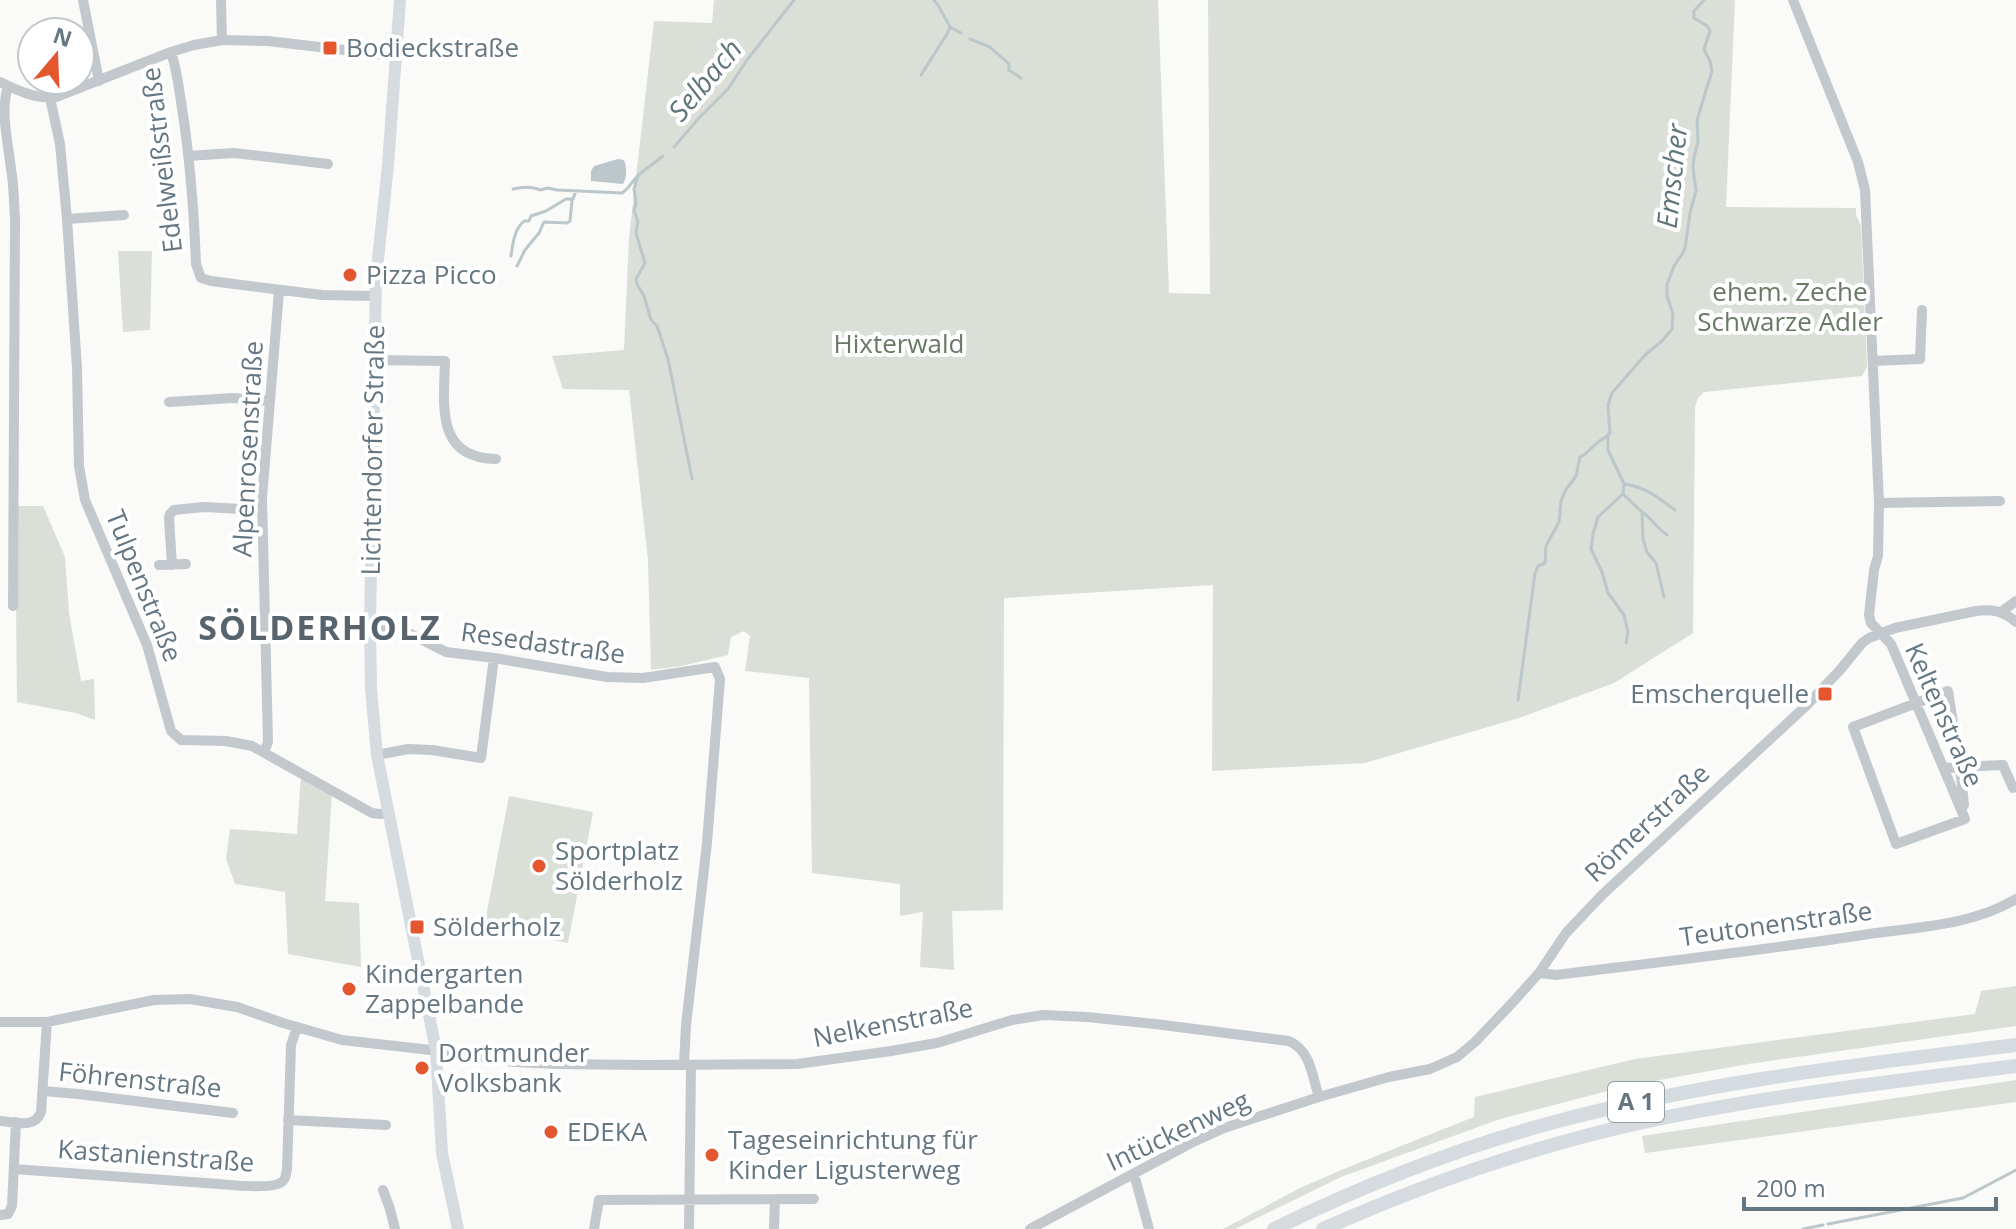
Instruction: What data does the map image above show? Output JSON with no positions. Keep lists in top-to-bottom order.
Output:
{
  "streets": {
    "highway": ["A 1"],
    "main road": ["Lichtendorfer Straße"],
    "street": [
      "Edelweißstraße",
      "Alpenrosenstraße",
      "Tulpenstraße",
      "Resedastraße",
      "Keltenstraße",
      "Römerstraße",
      "Teutonenstraße",
      "Nelkenstraße",
      "Föhrenstraße",
      "Intückenweg",
      "Kastanienstraße"
    ]
  },
  "crossings": [
    ["Edelweißstraße", "Alpenrosenstraße"],
    ["Edelweißstraße", "Lichtendorfer Straße"],
    ["Alpenrosenstraße", "Tulpenstraße"],
    ["Lichtendorfer Straße", "Tulpenstraße"],
    ["Lichtendorfer Straße", "Resedastraße"],
    ["Lichtendorfer Straße", "Nelkenstraße"],
    ["Resedastraße", "Nelkenstraße"],
    ["Keltenstraße", "Römerstraße"],
    ["Römerstraße", "Teutonenstraße"],
    ["Römerstraße", "Intückenweg"],
    ["Nelkenstraße", "Intückenweg"],
    ["Nelkenstraße", "Kastanienstraße"]
  ],
  "districts": ["SÖLDERHOLZ"],
  "water": ["Selbach", "Emscher"],
  "parks": ["ehem. Zeche Schwarze Adler", "Hixterwald"],
  "places": {
    "transit": ["Bodieckstraße", "Emscherquelle", "Sölderholz"],
    "other": [
      "Pizza Picco",
      "Sportplatz Sölderholz",
      "Kindergarten Zappelbande",
      "Dortmunder Volksbank",
      "EDEKA",
      "Tageseinrichtung für Kinder Ligusterweg"
    ]
  },
  "scale_bar": "200 m",
  "north": "top"
}
